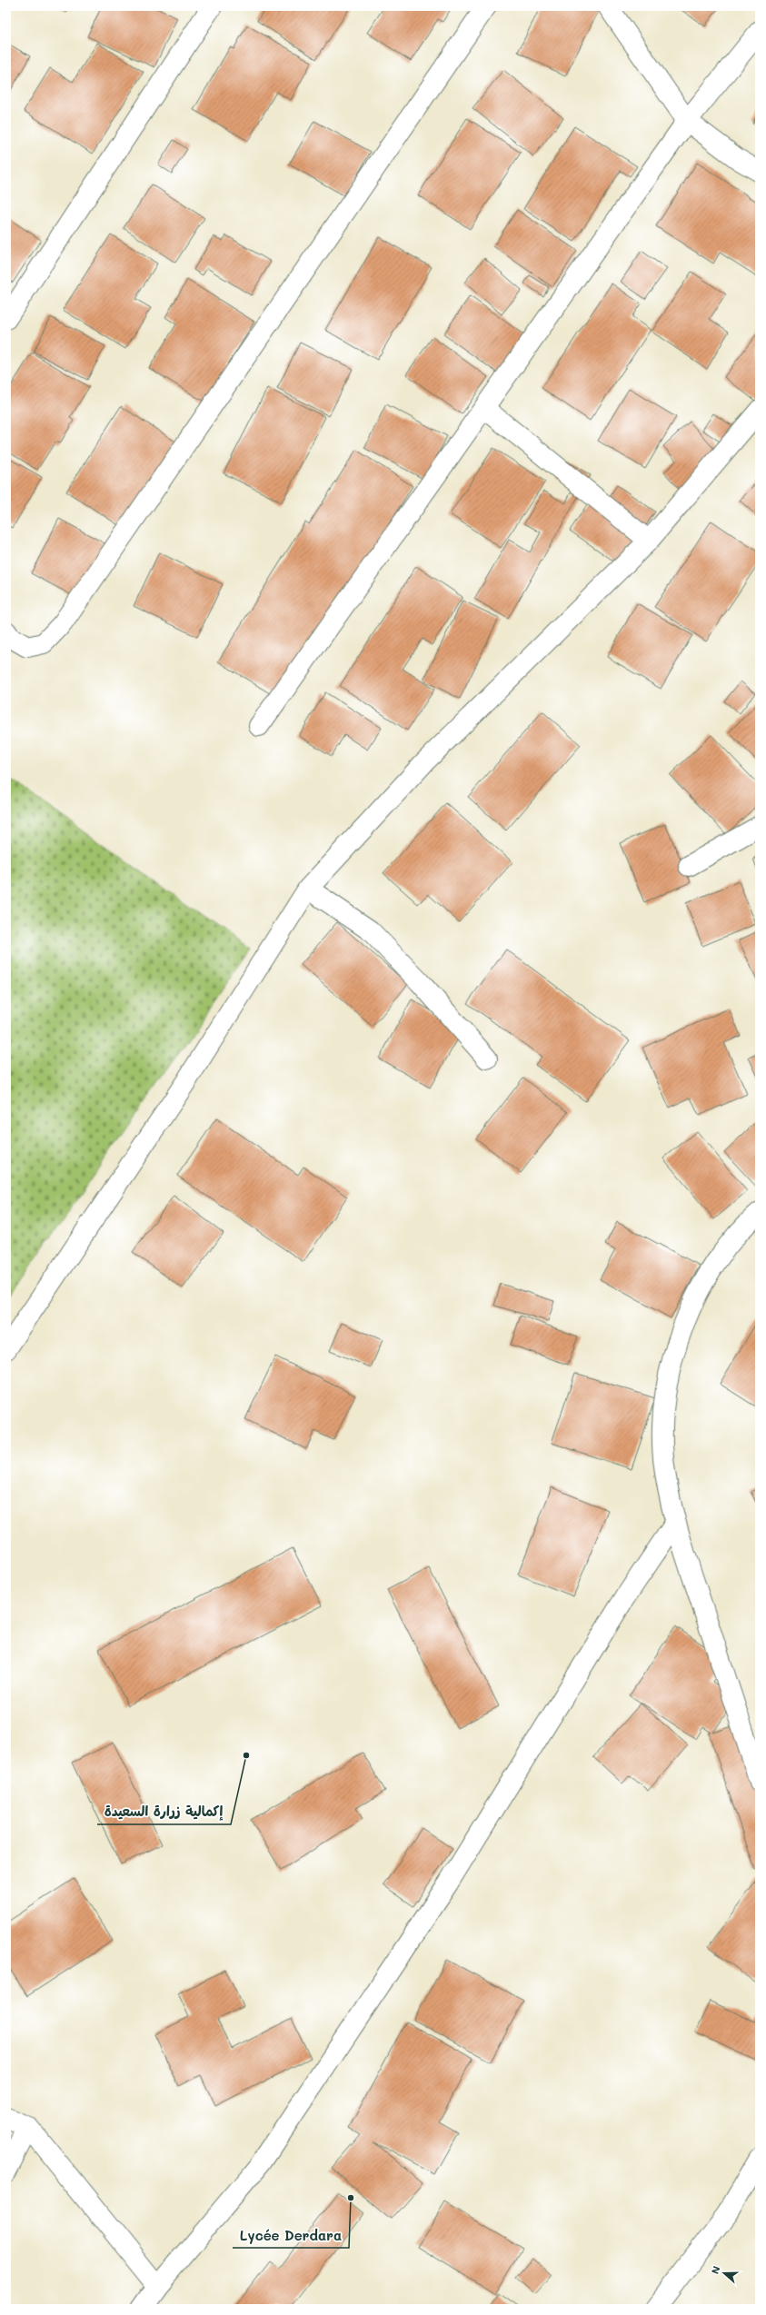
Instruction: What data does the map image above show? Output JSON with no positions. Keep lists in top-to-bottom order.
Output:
{
  "places": ["إكمالية زرارة السعيدة", "Lycée Derdara"],
  "north": "left"
}
